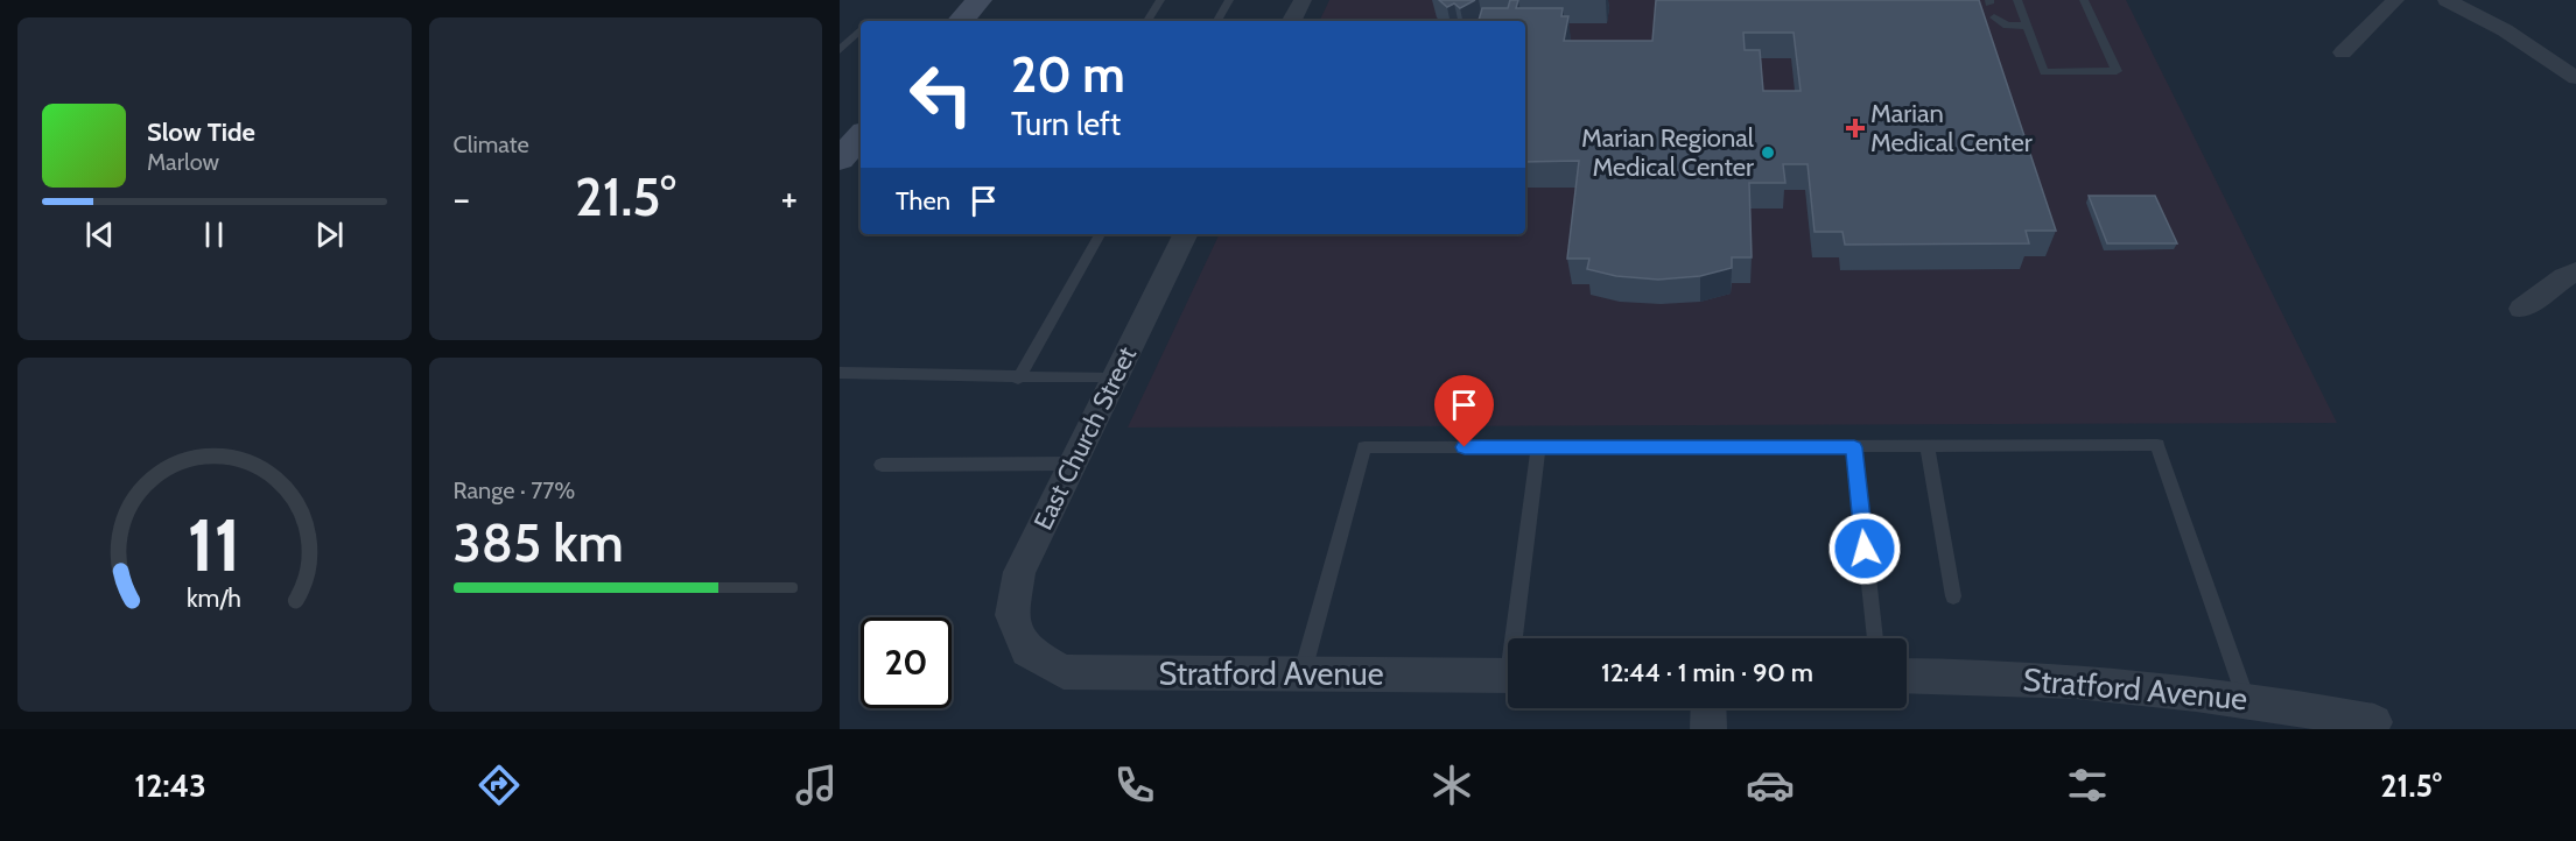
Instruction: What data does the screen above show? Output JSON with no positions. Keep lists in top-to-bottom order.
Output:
{
  "streets": {
    "street": ["East Church Street", "Stratford Avenue"]
  },
  "crossings": [
    ["East Church Street", "Stratford Avenue"]
  ],
  "places": {
    "health": ["Marian Medical Center"],
    "other": ["Marian Regional Medical Center"]
  },
  "page": {
    "tile": [
      "Climate",
      ["Range · 77%", "385 km"]
    ],
    "turn": ["20 m", "Turn left"],
    "song": ["Slow Tide", "Marlow"],
    "then": "Then",
    "heat": ["−", "21.5°", "+"],
    "limit": "20",
    "trip": "12:44 · 1 min · 90 m",
    "tabs": ["12:43", "21.5°"],
    "gauge": ["11", "km/h"]
  }
}
